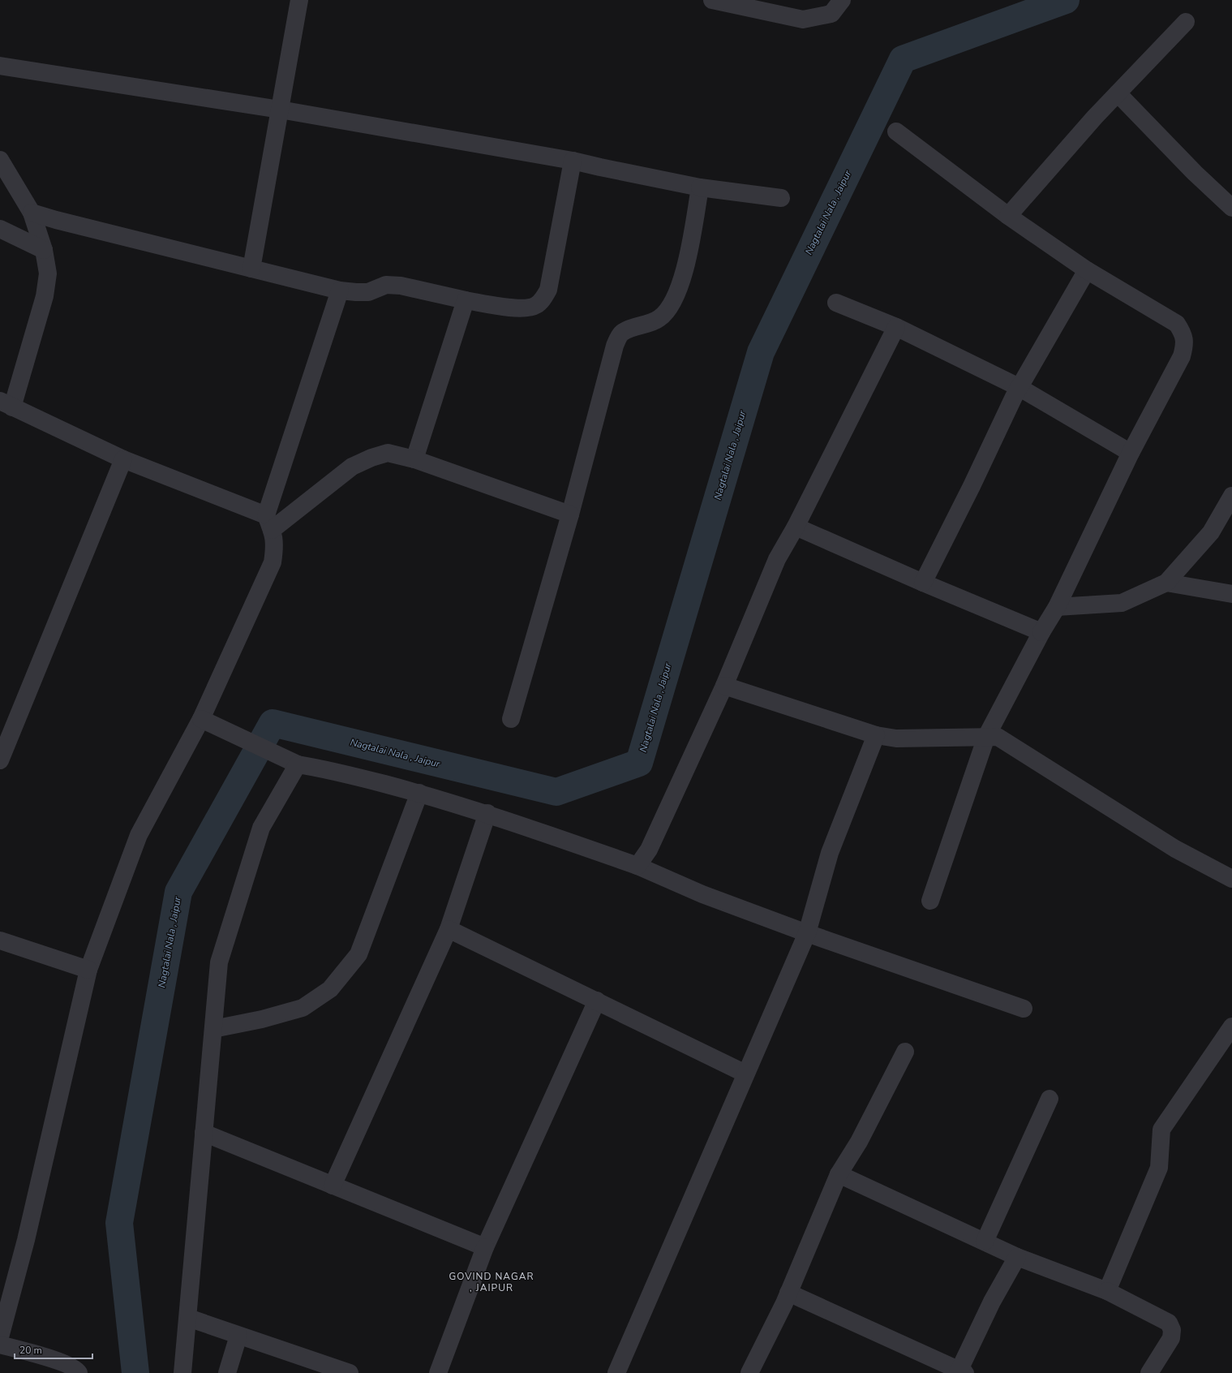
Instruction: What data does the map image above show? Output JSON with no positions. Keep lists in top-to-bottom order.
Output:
{
  "districts": ["GOVIND NAGAR , JAIPUR"],
  "water": ["Nagtalai Nala , Jaipur"],
  "scale_bar": "20 m"
}
